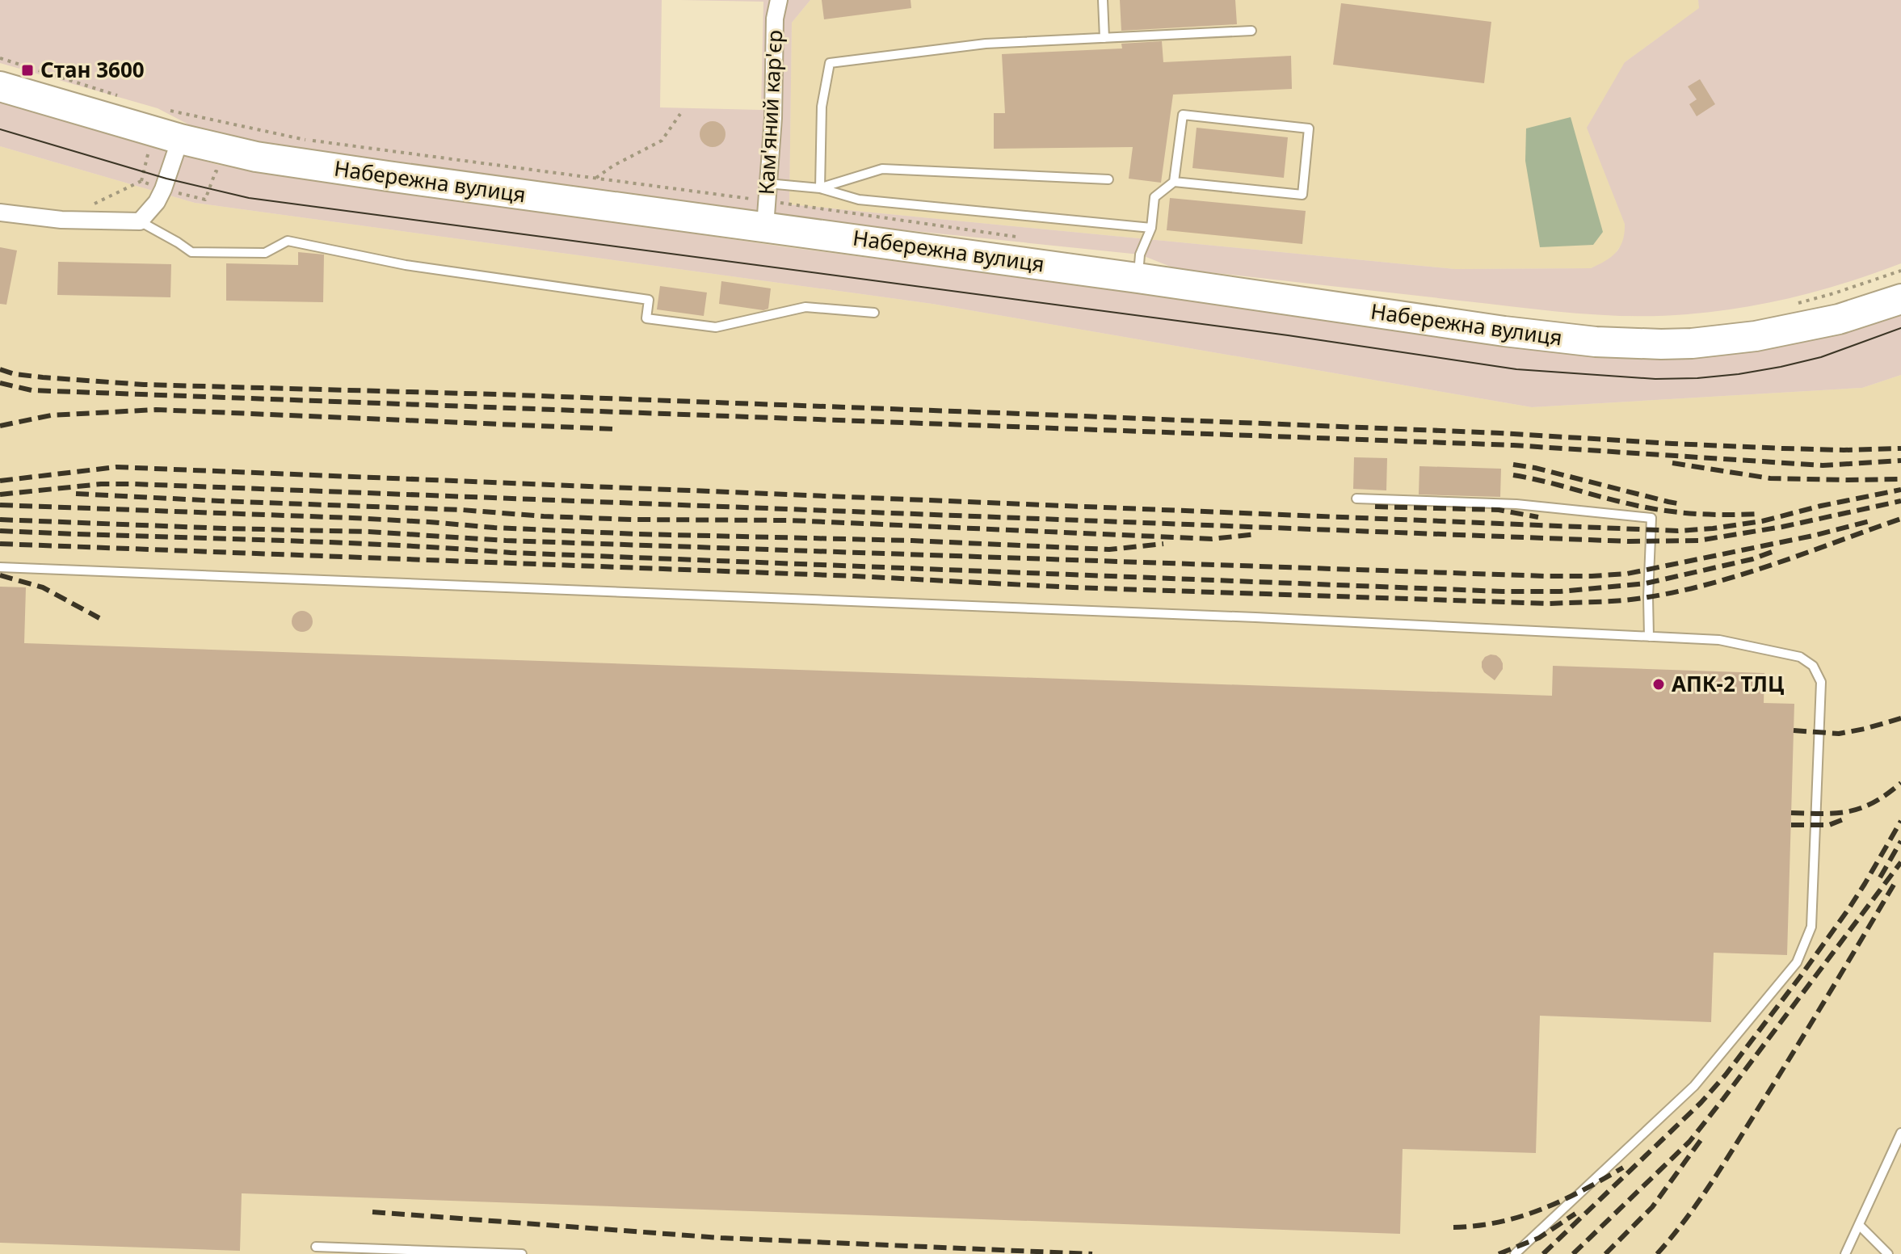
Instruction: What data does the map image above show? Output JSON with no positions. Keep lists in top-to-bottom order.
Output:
{
  "streets": {
    "highway": ["Набережна вулиця"],
    "street": ["Кам'яний кар'єр"]
  },
  "crossings": [
    ["Кам'яний кар'єр", "Набережна вулиця"]
  ],
  "places": {
    "transit": ["Стан 3600"],
    "other": ["АПК-2 ТЛЦ"]
  }
}
